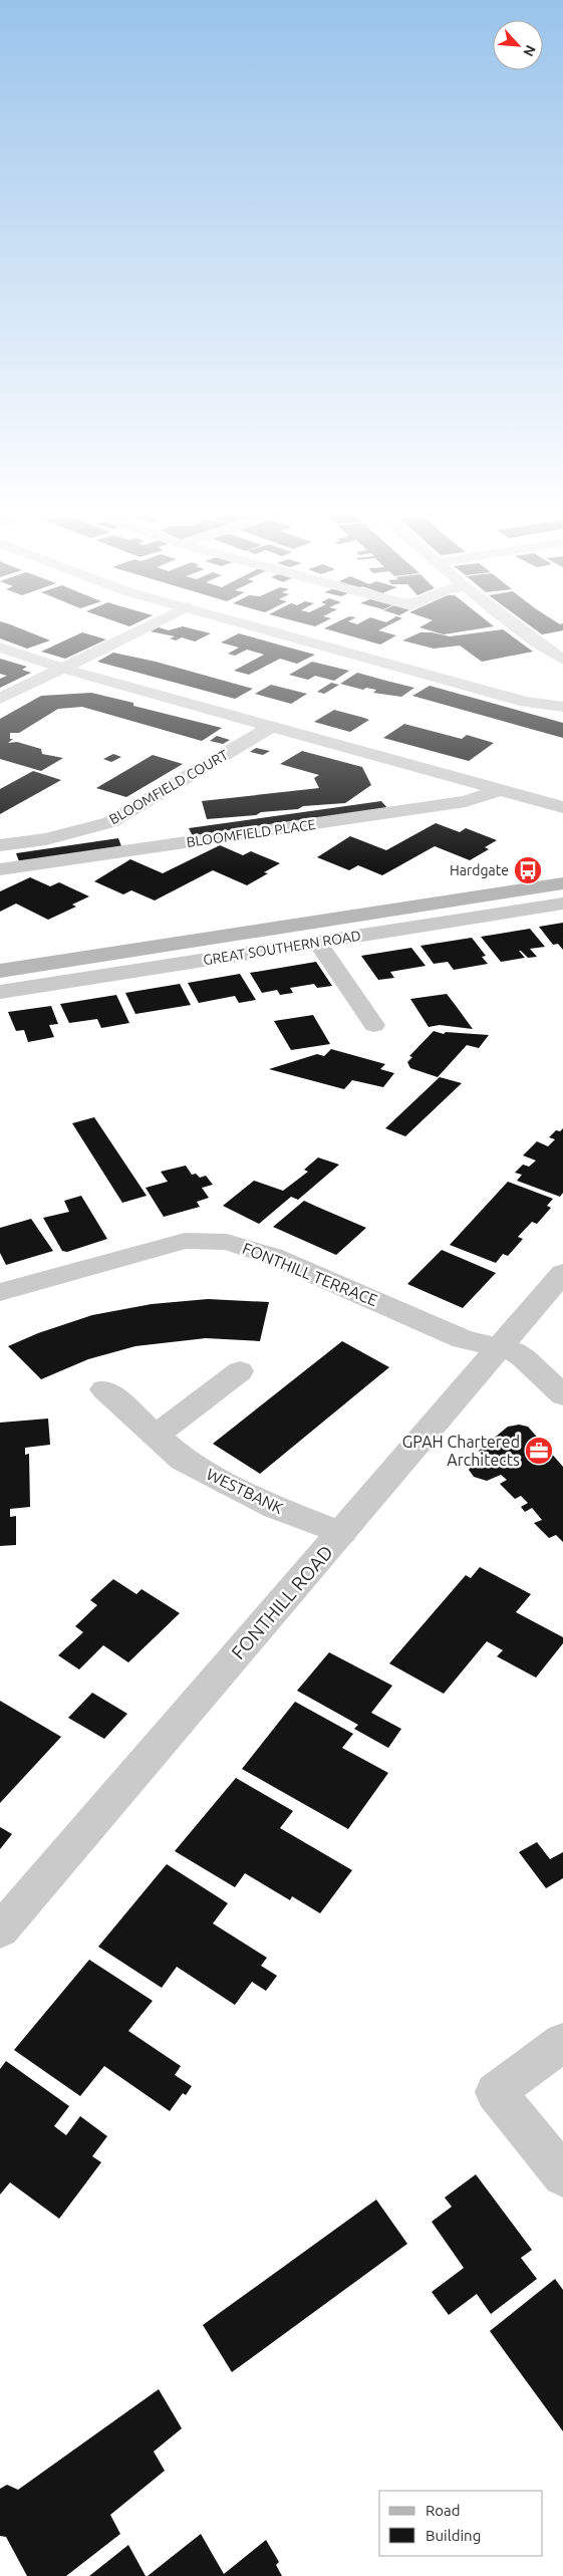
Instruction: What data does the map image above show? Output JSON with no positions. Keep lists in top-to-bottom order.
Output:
{
  "streets": {
    "main road": ["GREAT SOUTHERN ROAD"],
    "street": [
      "BLOOMFIELD COURT",
      "BLOOMFIELD PLACE",
      "FONTHILL TERRACE",
      "WESTBANK",
      "FONTHILL ROAD"
    ]
  },
  "crossings": [
    ["FONTHILL TERRACE", "FONTHILL ROAD"],
    ["WESTBANK", "FONTHILL ROAD"]
  ],
  "places": {
    "bus stop": ["Hardgate"],
    "office": ["GPAH Chartered Architects"]
  },
  "legend": ["Road", "Building"],
  "north": "bottom right"
}
